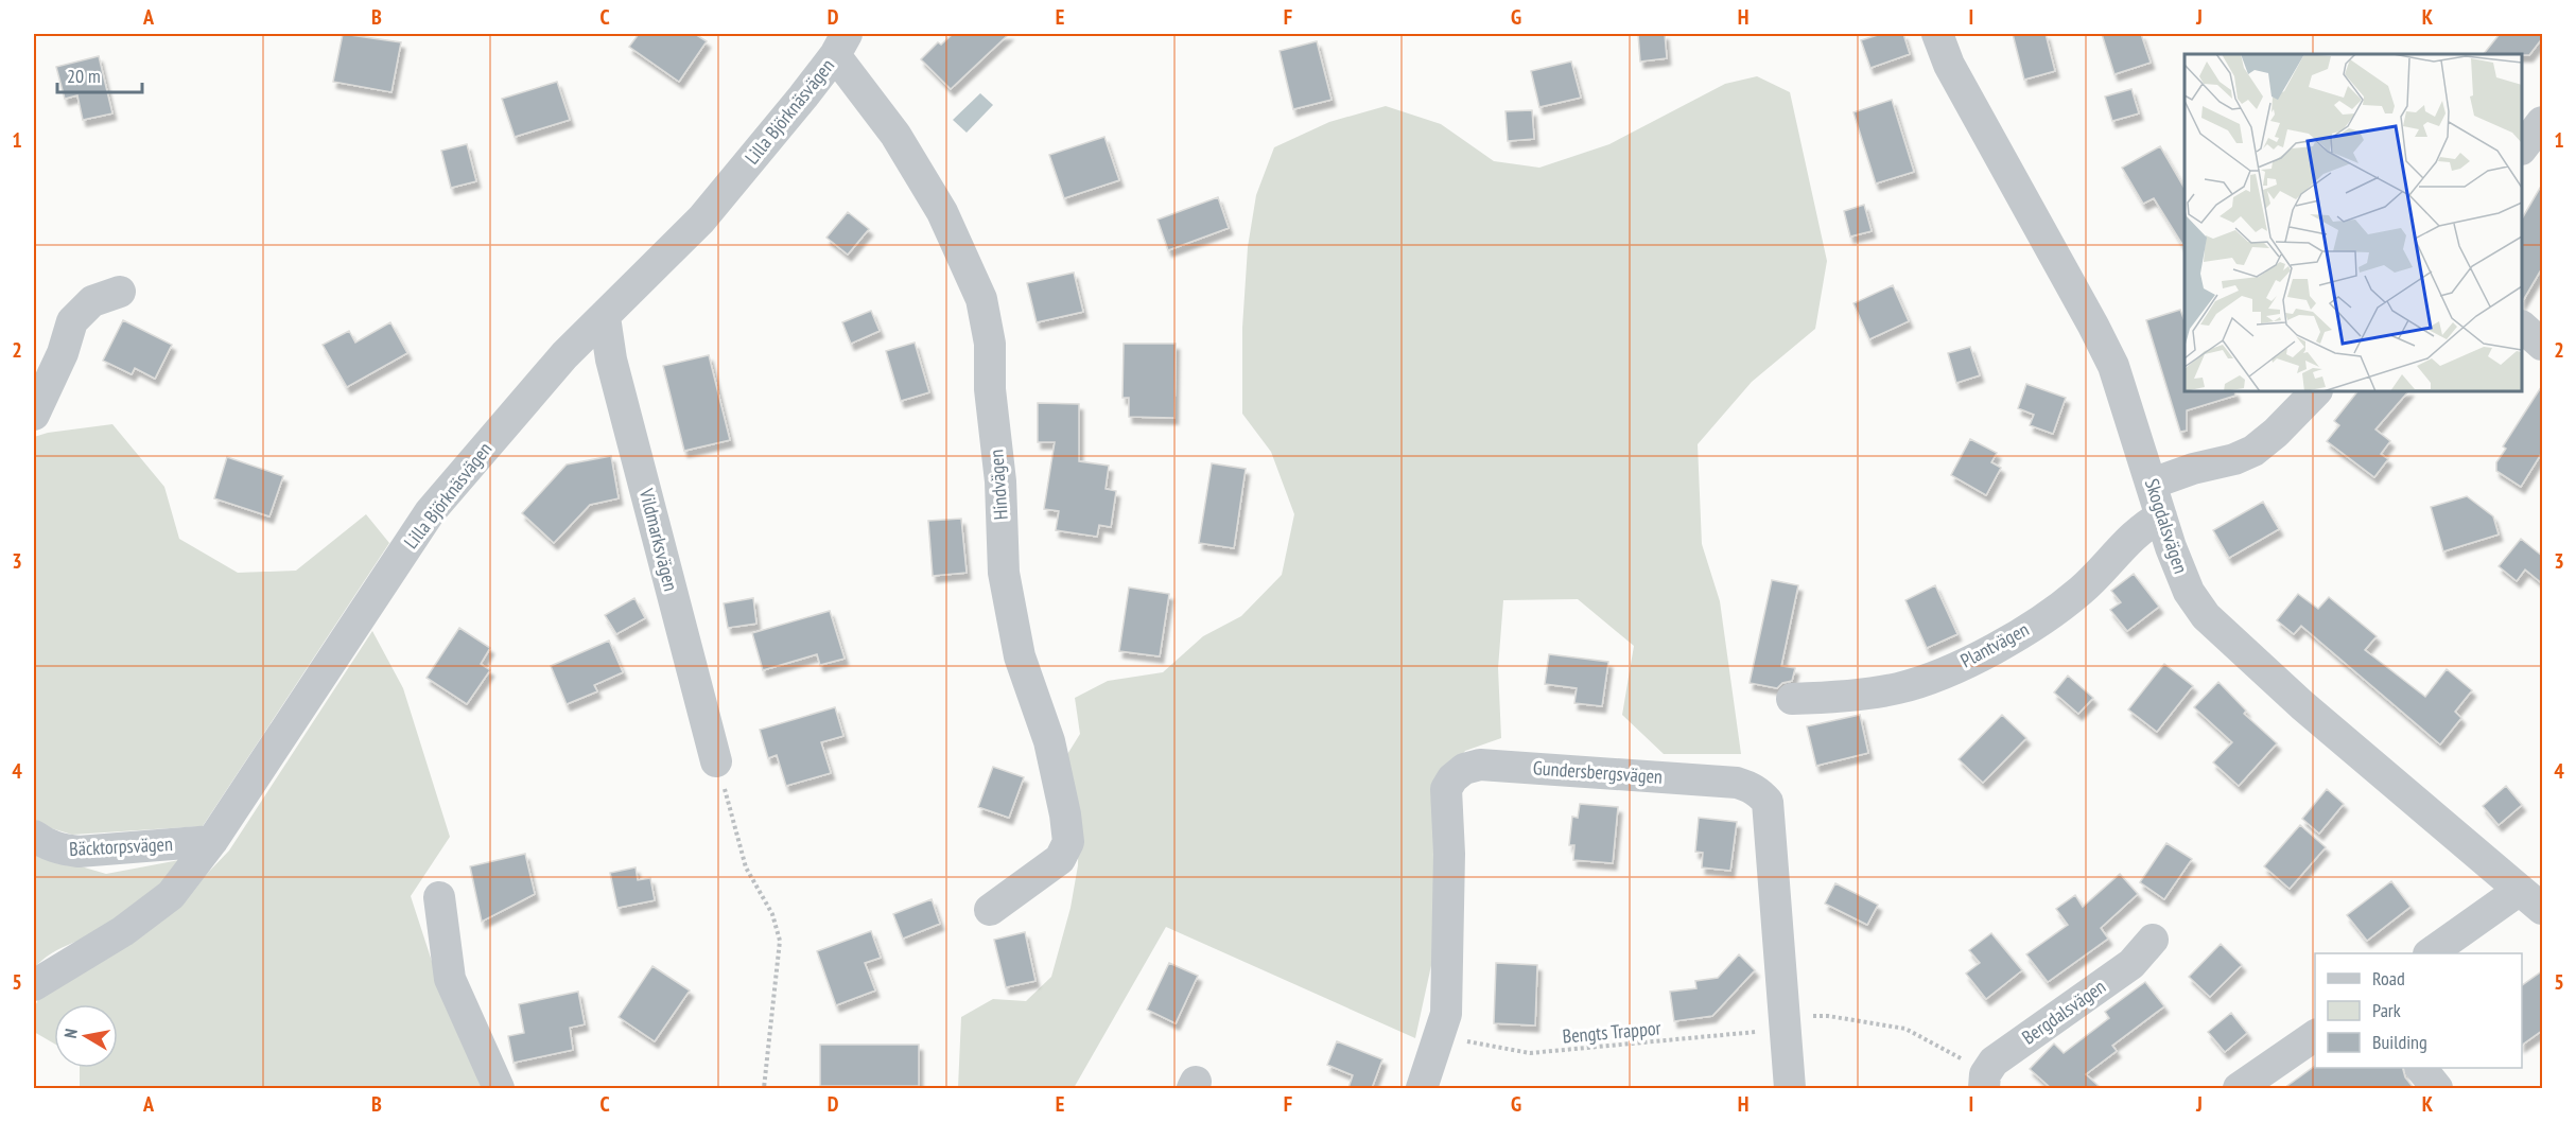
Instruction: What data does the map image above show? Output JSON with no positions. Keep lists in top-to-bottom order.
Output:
{
  "streets": {
    "street": [
      "Lilla Björknäsvägen",
      "Hindvägen",
      "Skogdalsvägen",
      "Vildmarksvägen",
      "Plantvägen",
      "Gundersbergsvägen",
      "Bäcktorpsvägen",
      "Bergdalsvägen"
    ],
    "path": ["Bengts Trappor"]
  },
  "crossings": [
    ["Lilla Björknäsvägen", "Hindvägen"],
    ["Lilla Björknäsvägen", "Vildmarksvägen"],
    ["Lilla Björknäsvägen", "Bäcktorpsvägen"],
    ["Skogdalsvägen", "Plantvägen"],
    ["Gundersbergsvägen", "Bengts Trappor"],
    ["Bergdalsvägen", "Bengts Trappor"]
  ],
  "legend": ["Road", "Park", "Building"],
  "scale_bar": "20 m",
  "north": "left",
  "grid": {
    "columns": [
      "A",
      "B",
      "C",
      "D",
      "E",
      "F",
      "G",
      "H",
      "I",
      "J",
      "K"
    ],
    "rows": [
      "1",
      "2",
      "3",
      "4",
      "5"
    ]
  }
}
